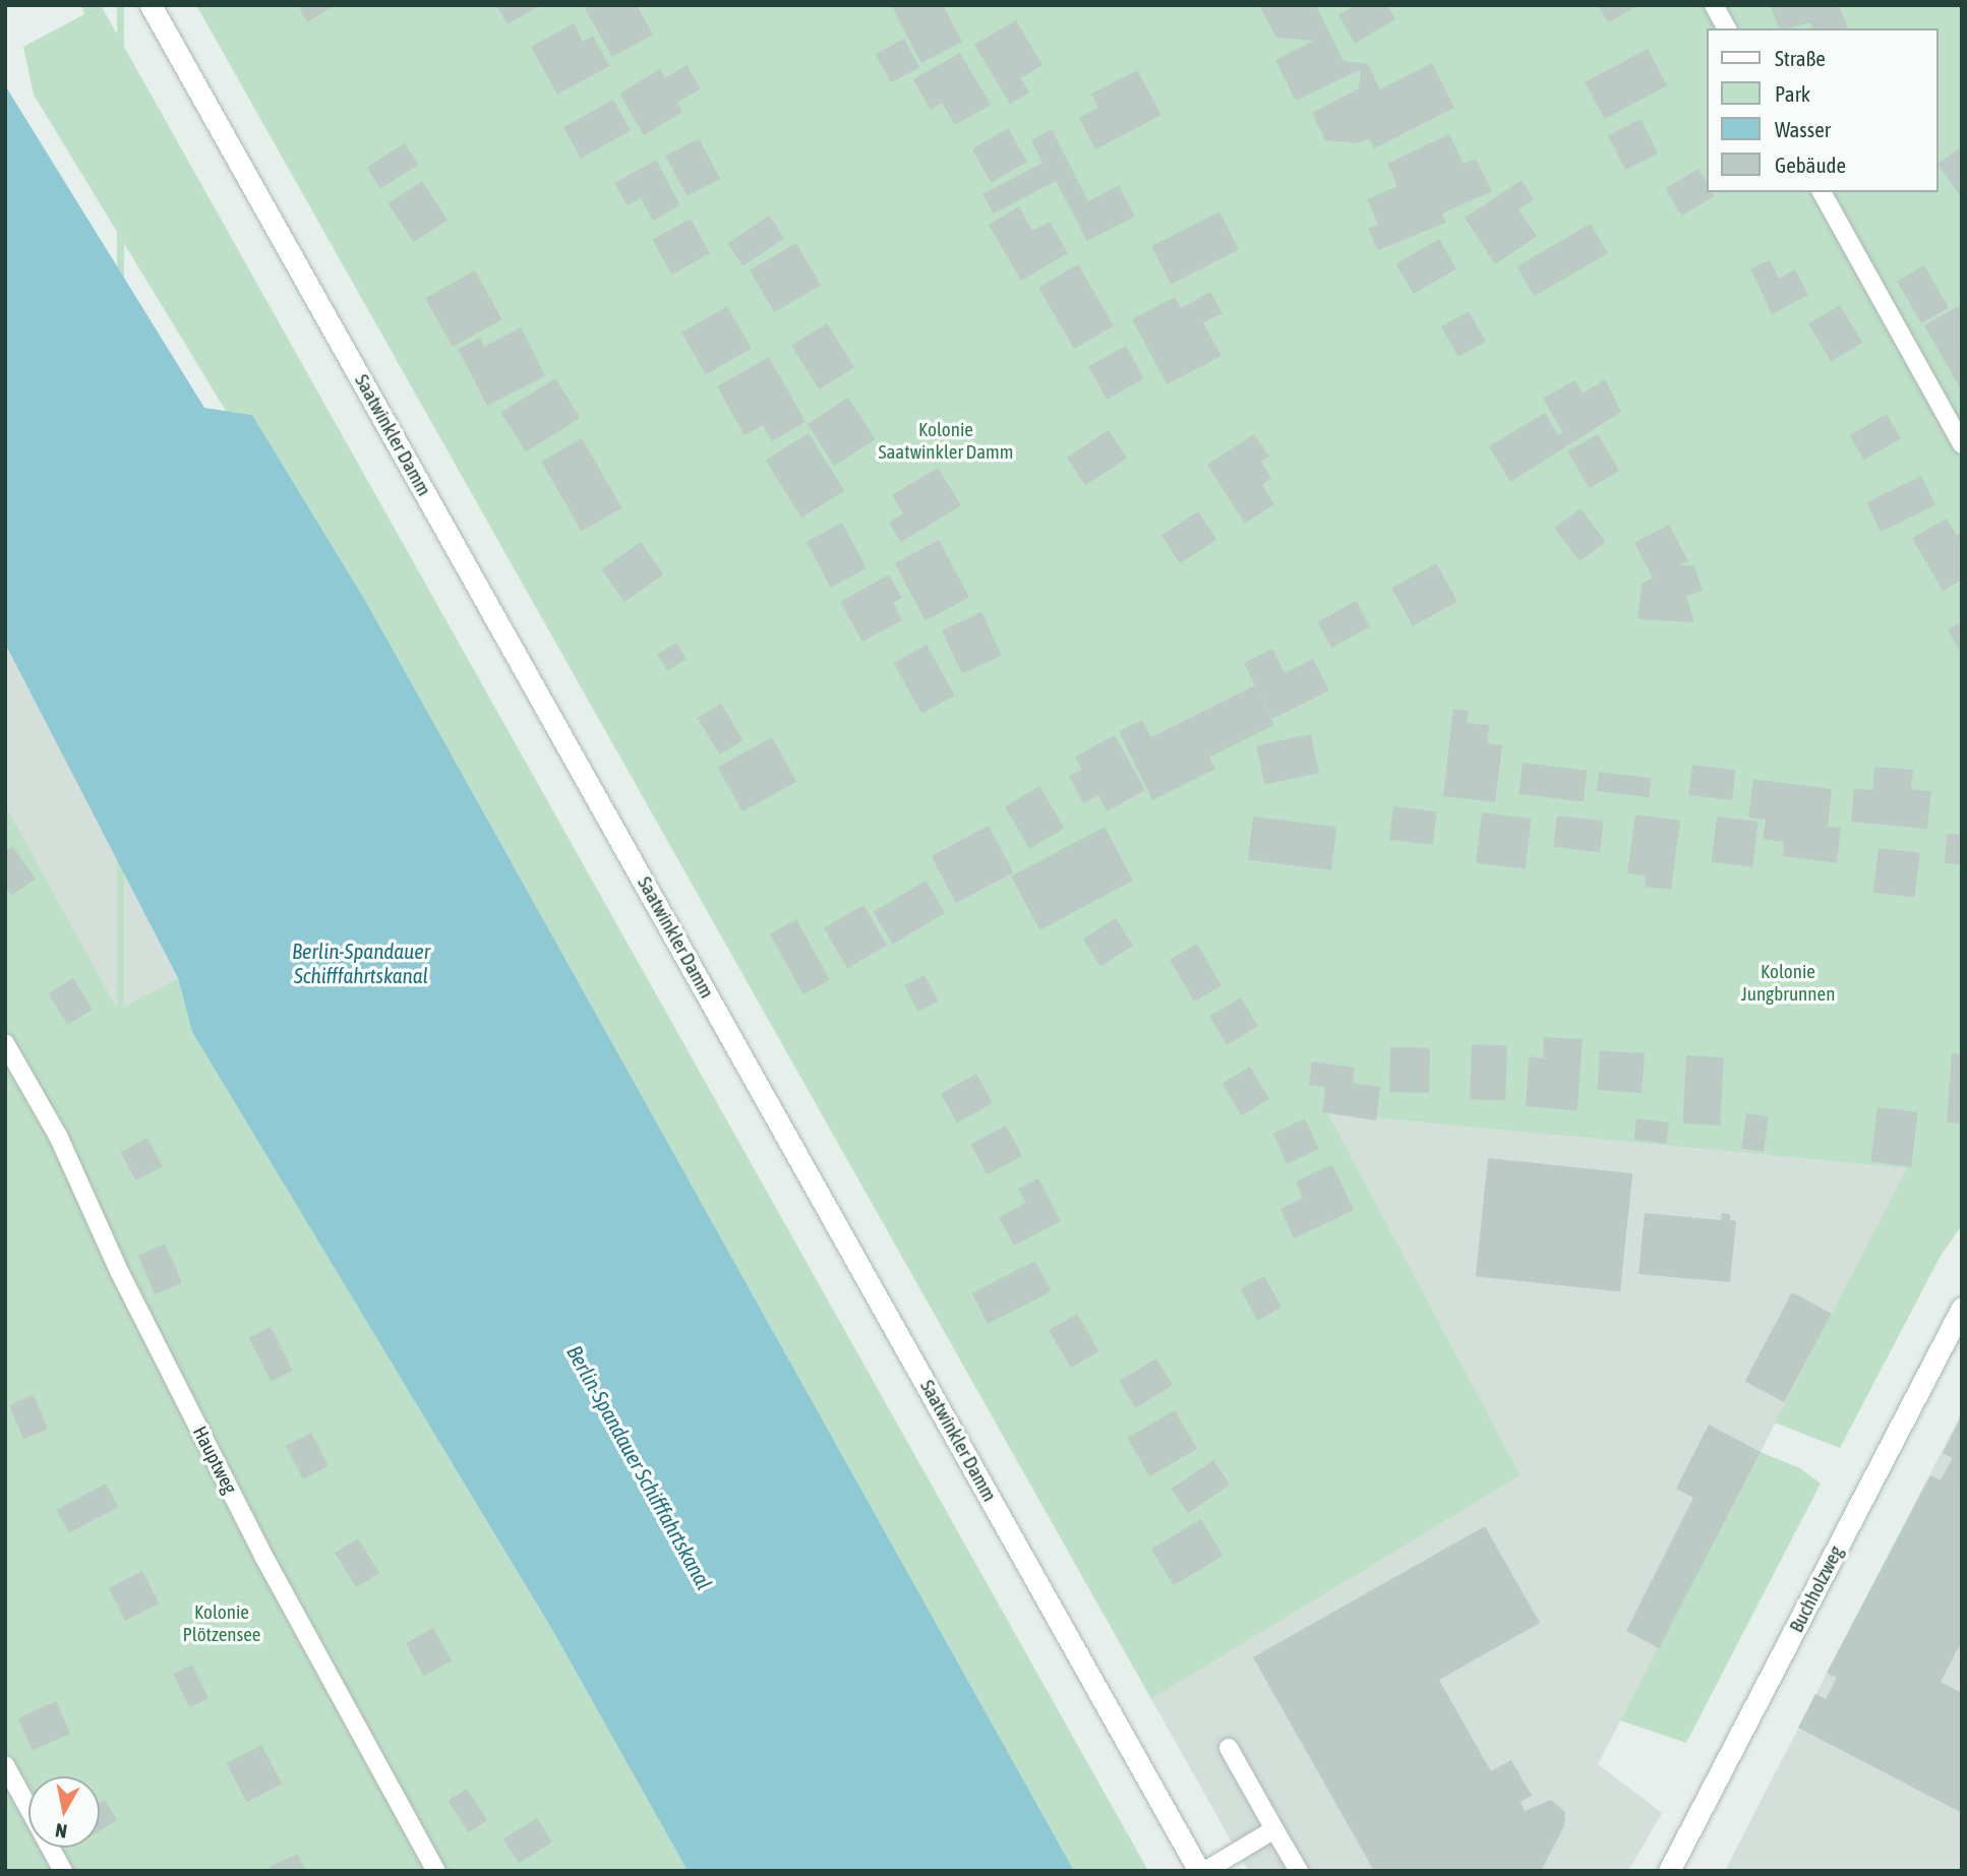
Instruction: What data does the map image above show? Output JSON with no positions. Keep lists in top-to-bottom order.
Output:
{
  "streets": {
    "main road": ["Saatwinkler Damm", "Buchholzweg"],
    "lane": ["Hauptweg"]
  },
  "water": ["Berlin-Spandauer Schifffahrtskanal"],
  "parks": ["Kolonie Saatwinkler Damm", "Kolonie Jungbrunnen", "Kolonie Plötzensee"],
  "legend": [
    "Straße",
    "Park",
    "Wasser",
    "Gebäude"
  ],
  "north": "bottom"
}
